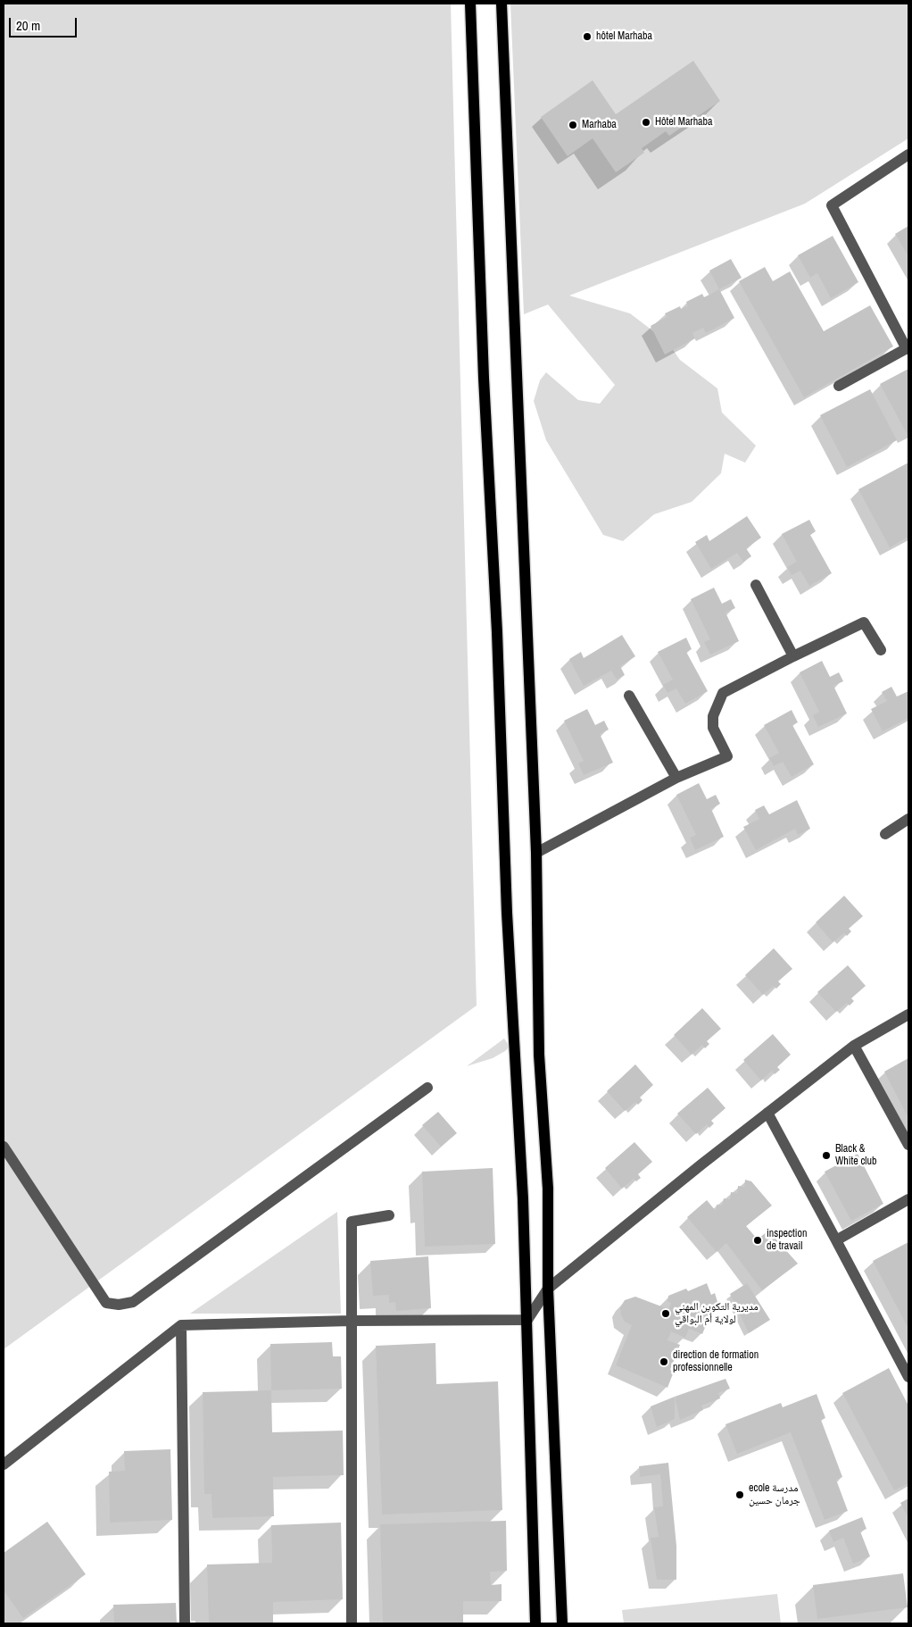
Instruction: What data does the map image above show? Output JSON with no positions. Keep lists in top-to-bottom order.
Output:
{
  "places": [
    "hôtel Marhaba",
    "Hôtel Marhaba",
    "Marhaba",
    "Black & White club",
    "inspection de travail",
    "مديرية التكوين المهني لولاية أم البواقي",
    "direction de formation professionnelle",
    "ecole مدرسة جرمان حسين"
  ],
  "scale_bar": "20 m"
}
